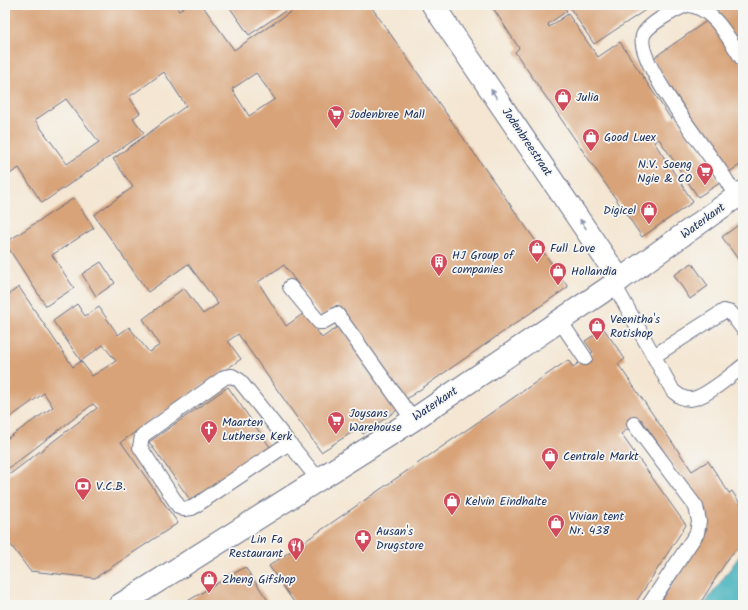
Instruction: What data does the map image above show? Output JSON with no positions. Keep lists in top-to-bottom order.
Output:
{
  "streets": {
    "main road": ["Jodenbreestraat", "Waterkant"]
  },
  "crossings": [
    ["Jodenbreestraat", "Waterkant"]
  ],
  "one_way": ["Jodenbreestraat"],
  "places": {
    "shop": [
      "Julia",
      "Good Luex",
      "Digicel",
      "Full Love",
      "Hollandia",
      "Veenitha's Rotishop",
      "Centrale Markt",
      "Kelvin Eindhalte",
      "Vivian tent Nr. 438",
      "Zheng Gifshop"
    ],
    "supermarket": ["Jodenbree Mall", "N.V. Soeng Ngie & CO", "Joysans Warehouse"],
    "building": ["HJ Group of companies"],
    "church": ["Maarten Lutherse Kerk"],
    "bank": ["V.C.B."],
    "pharmacy": ["Ausan's Drugstore"],
    "restaurant": ["Lin Fa Restaurant"]
  }
}
